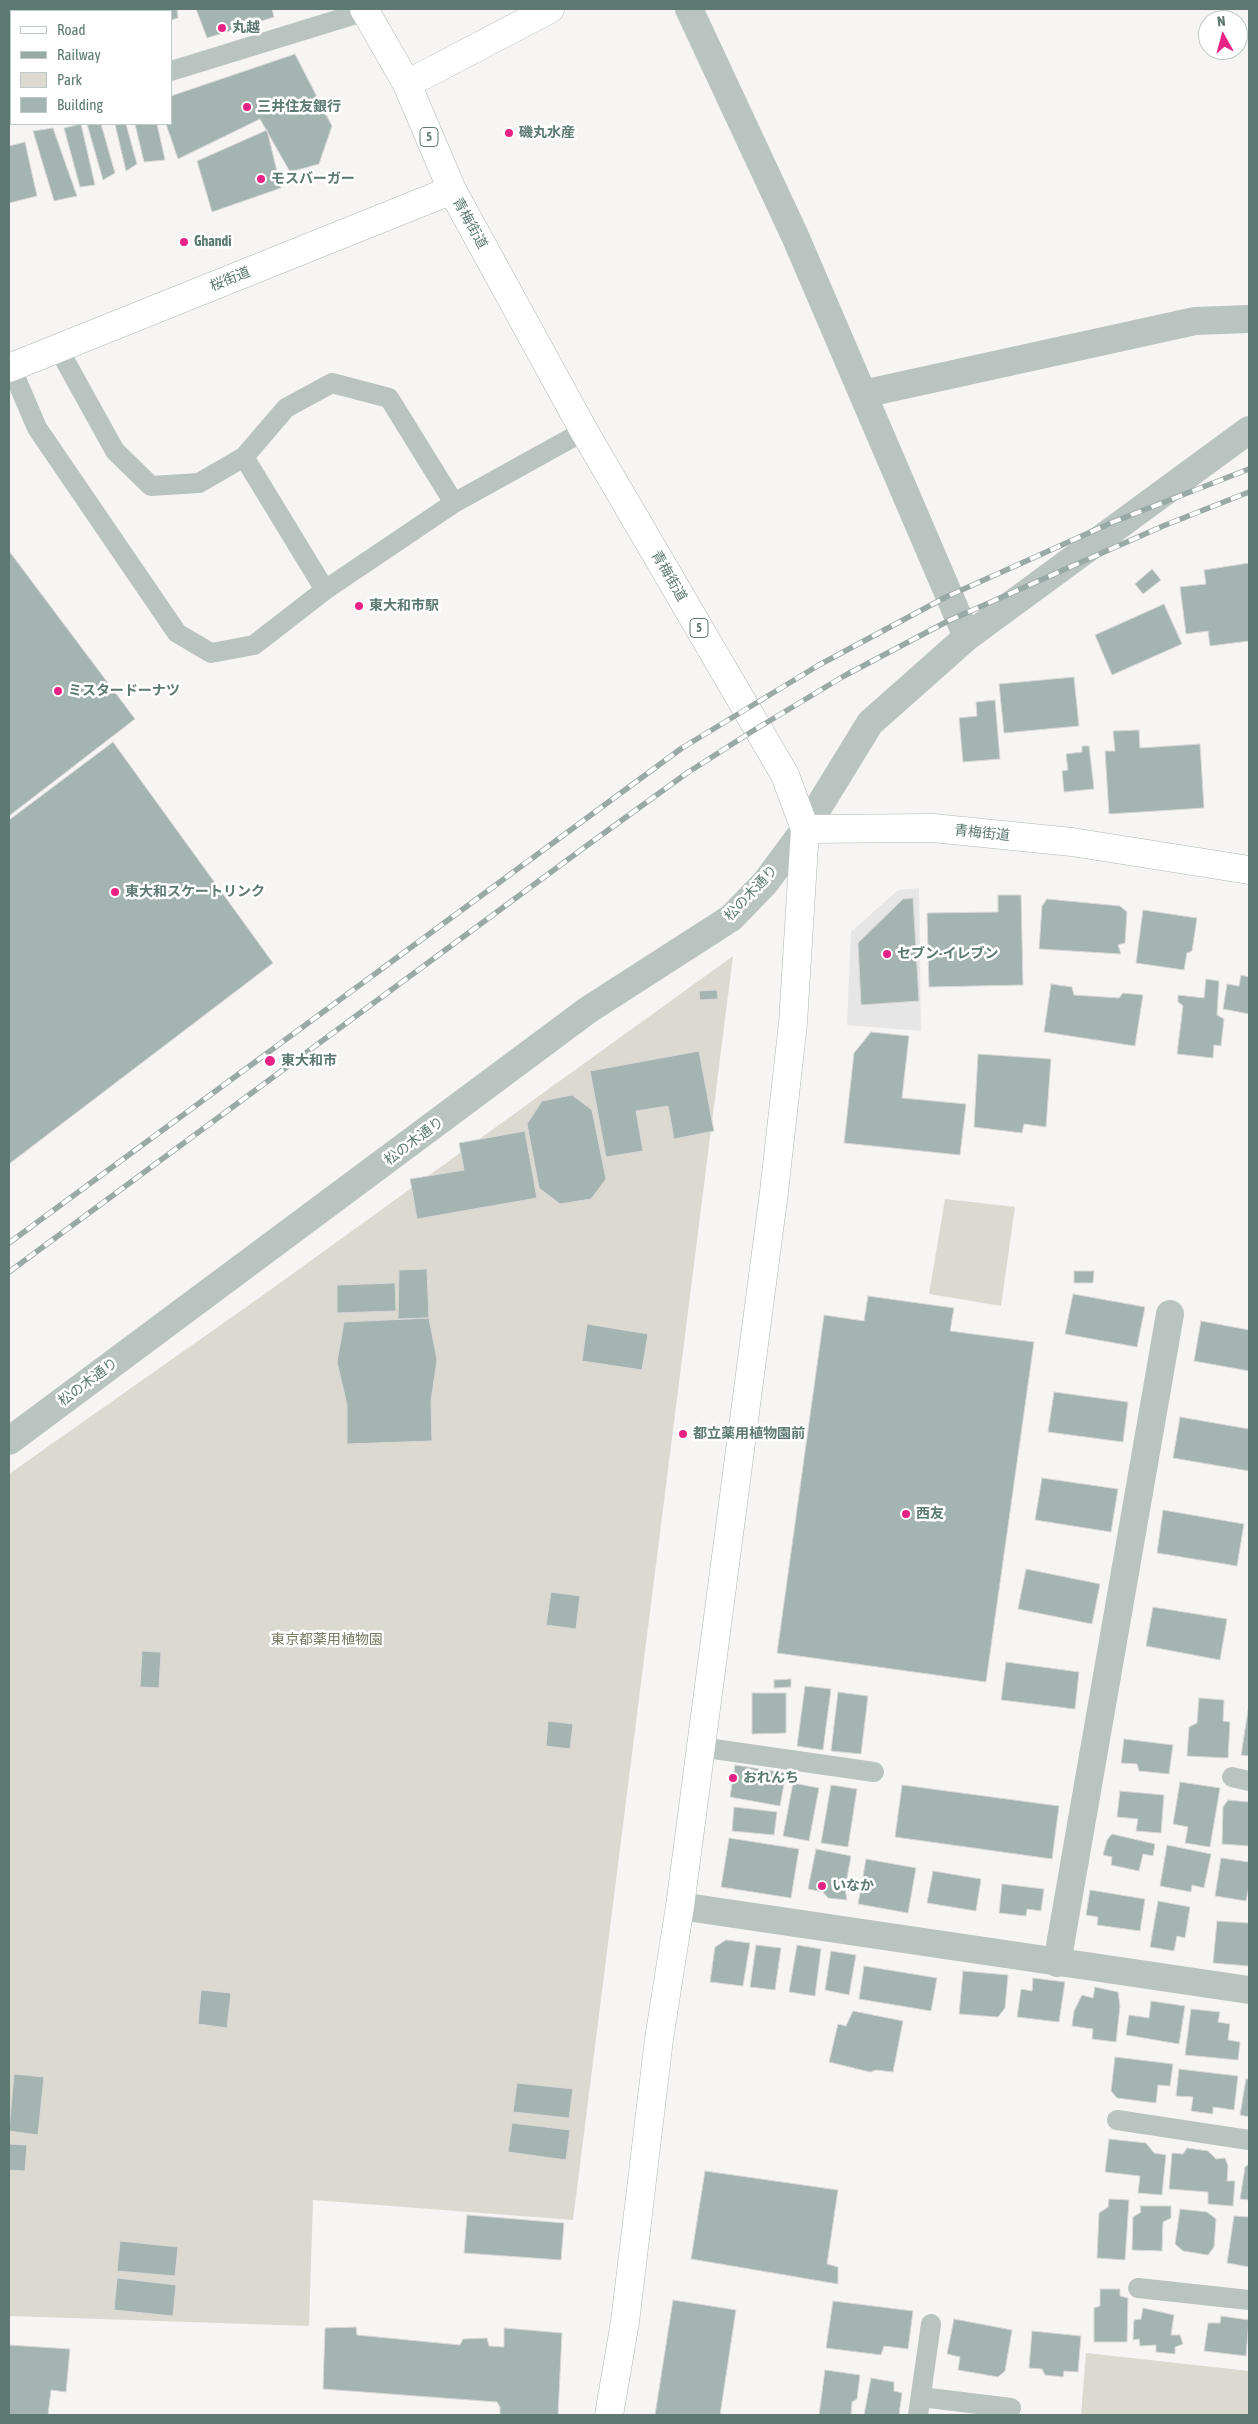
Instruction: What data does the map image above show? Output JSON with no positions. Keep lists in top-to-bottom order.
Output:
{
  "streets": {
    "main road": ["5", "青梅街道", "桜街道"],
    "street": ["松の木通り"]
  },
  "crossings": [
    ["青梅街道", "桜街道"],
    ["青梅街道", "松の木通り"]
  ],
  "parks": ["東京都薬用植物園"],
  "places": [
    "丸越",
    "三井住友銀行",
    "磯丸水産",
    "モスバーガー",
    "Ghandi",
    "東大和市駅",
    "ミスタードーナツ",
    "東大和スケートリンク",
    "セブン-イレブン",
    "東大和市",
    "都立薬用植物園前",
    "西友",
    "おれんち",
    "いなか"
  ],
  "legend": [
    "Road",
    "Railway",
    "Park",
    "Building"
  ],
  "north": "top"
}
